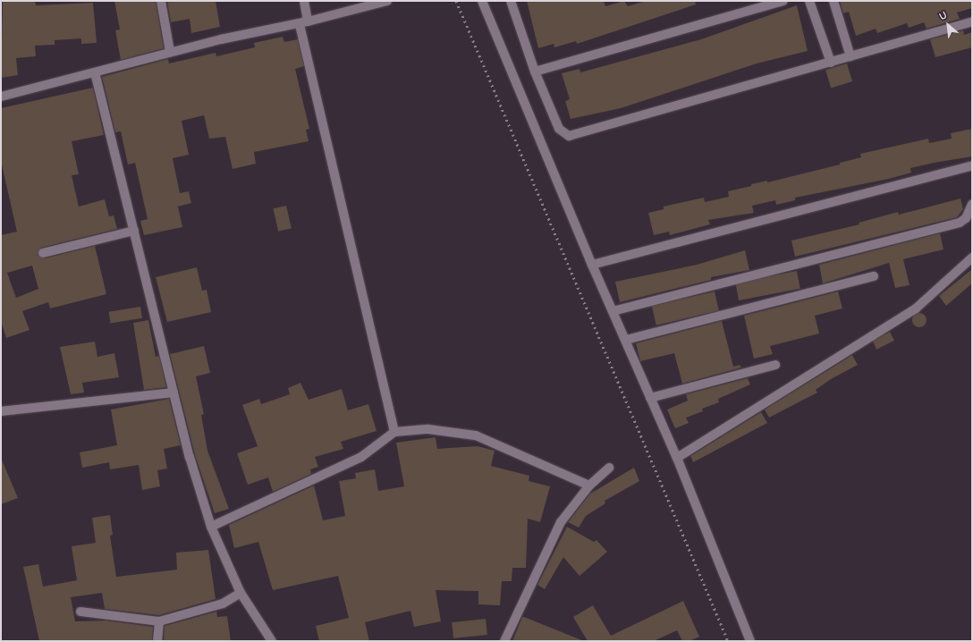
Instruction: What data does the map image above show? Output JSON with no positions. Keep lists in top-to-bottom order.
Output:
{
  "north": "top left"
}
